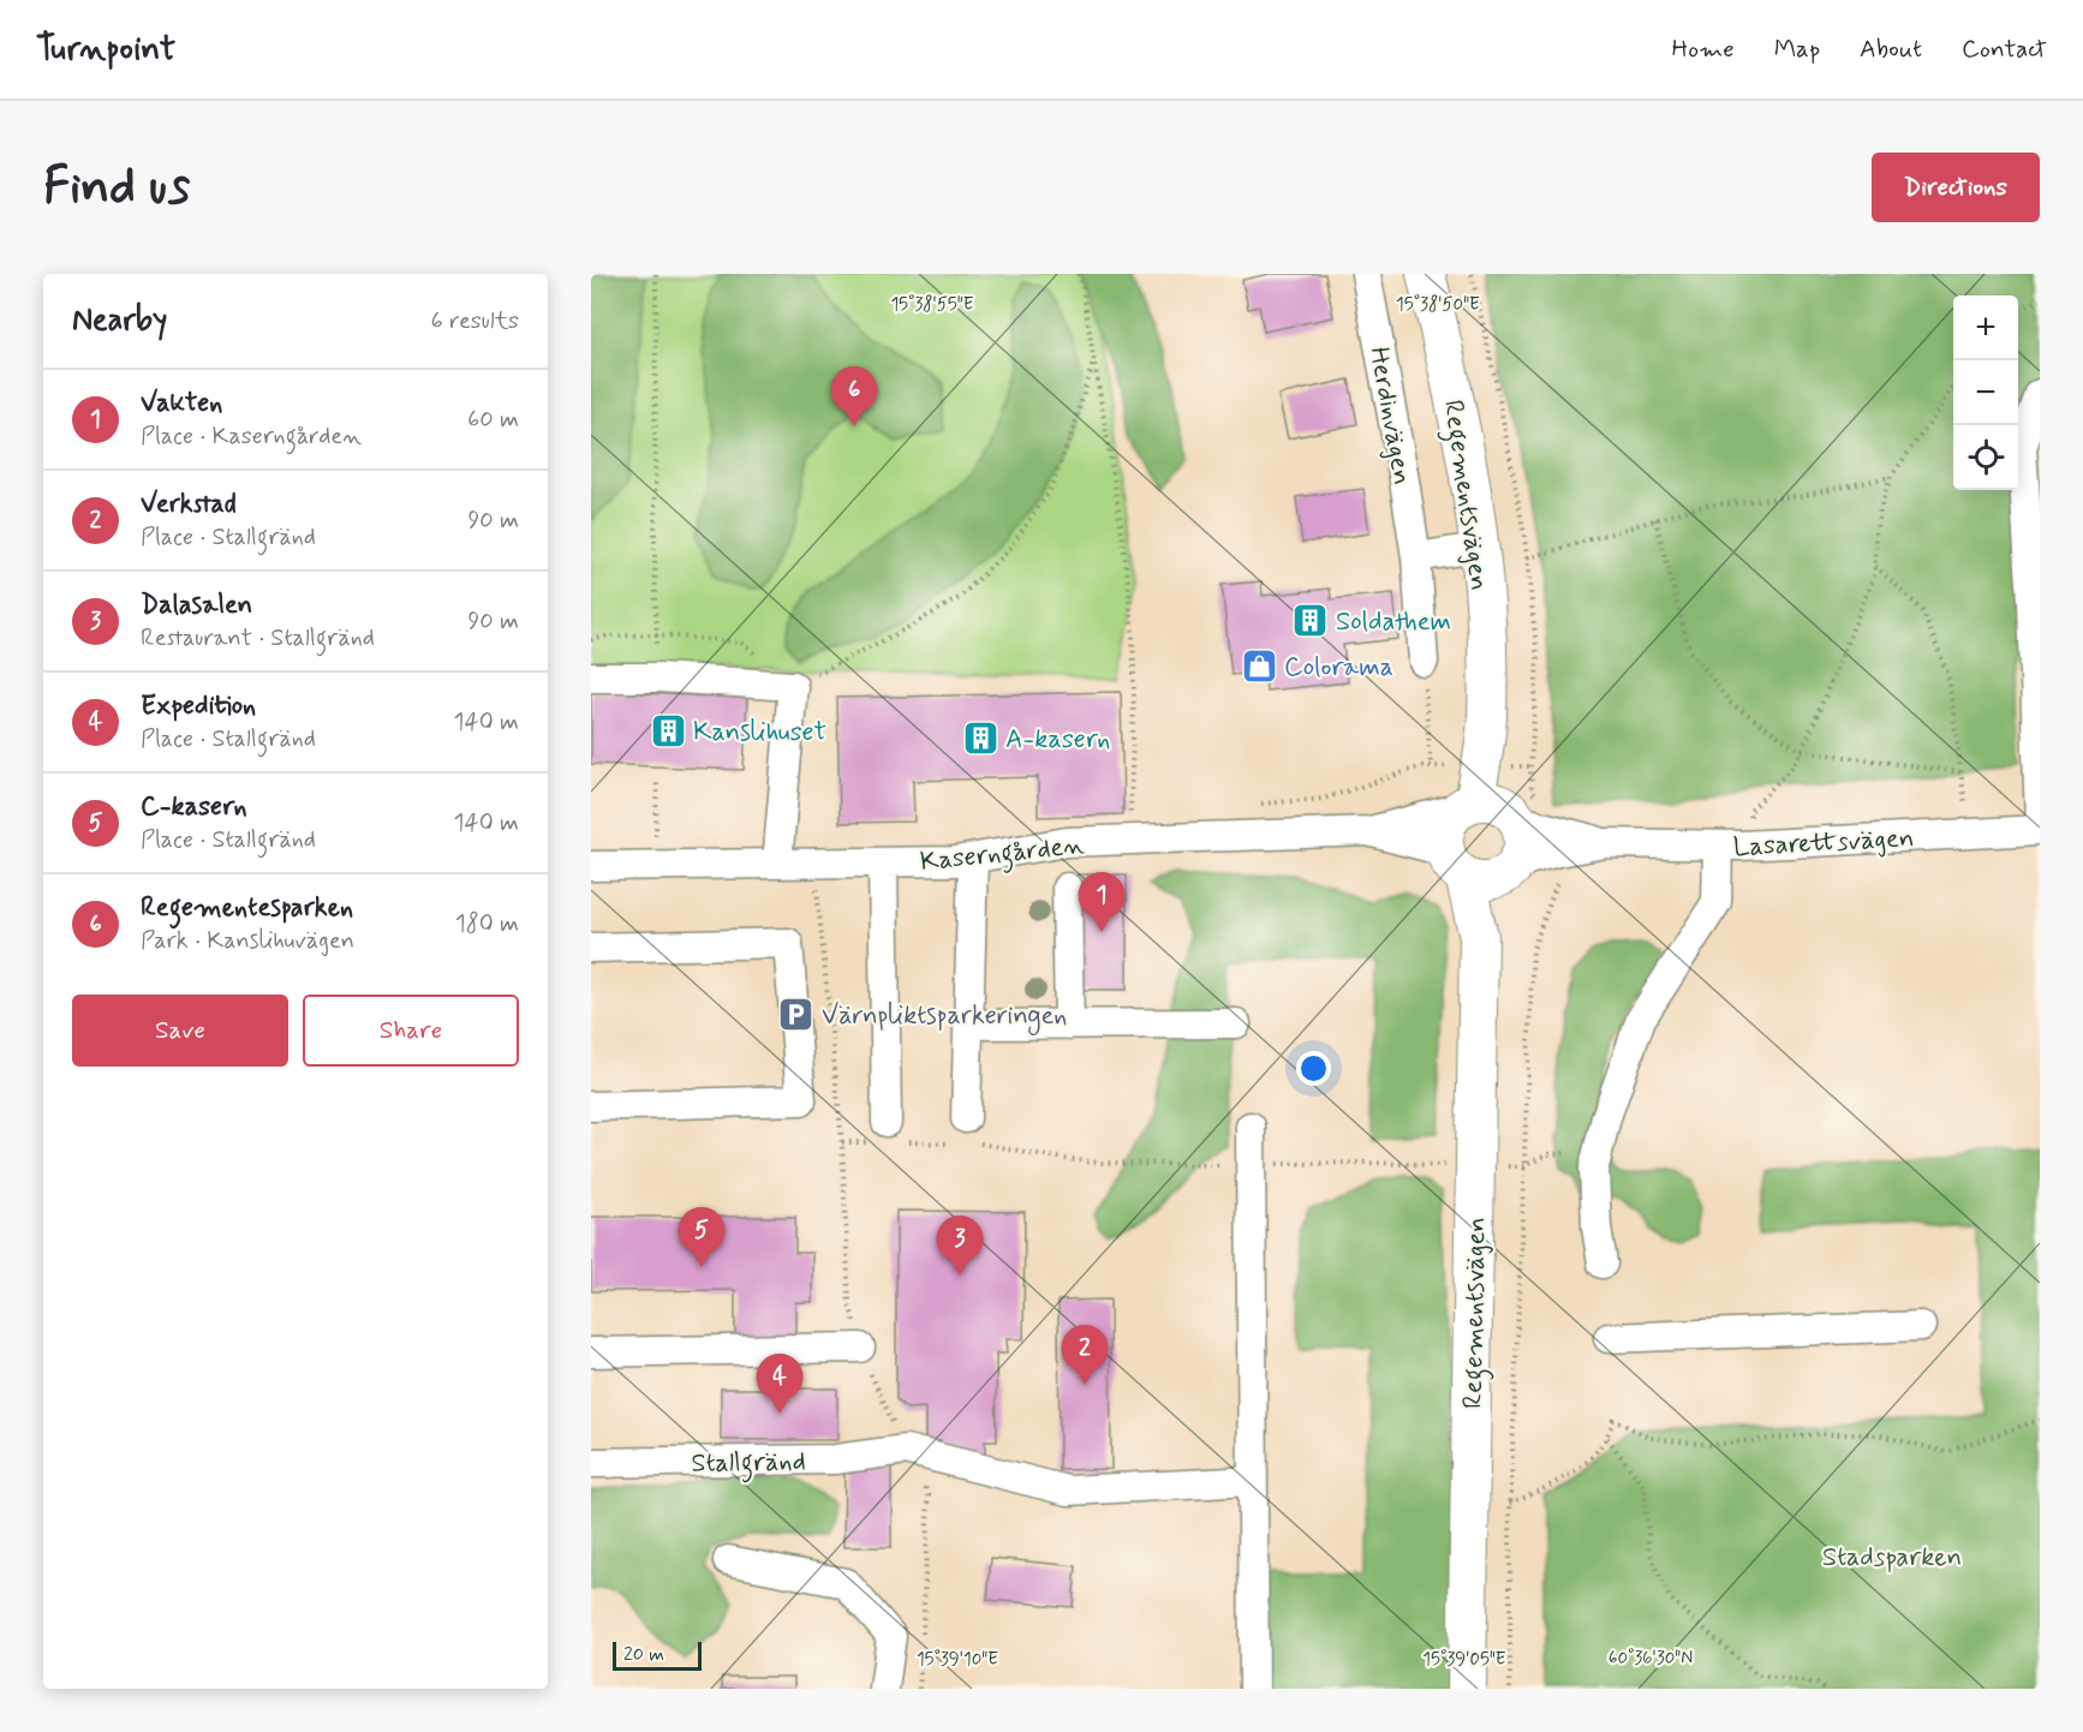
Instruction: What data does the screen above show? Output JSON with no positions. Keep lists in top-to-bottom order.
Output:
{
  "streets": {
    "main road": ["Regementsvägen"],
    "street": [
      "Herdinvägen",
      "Lasarettsvägen",
      "Kaserngården",
      "Stallgränd"
    ]
  },
  "crossings": [
    ["Regementsvägen", "Lasarettsvägen"],
    ["Regementsvägen", "Kaserngården"],
    ["Lasarettsvägen", "Kaserngården"]
  ],
  "parks": ["Stadsparken"],
  "places": {
    "building": ["Soldathem", "Kanslihuset", "A-kasern"],
    "shop": ["Colorama"],
    "parking": ["Värnpliktsparkeringen"]
  },
  "scale_bar": "20 m",
  "page": {
    "header": "Turnpoint",
    "nav": [
      "Home",
      "Map",
      "About",
      "Contact"
    ],
    "buttons": [
      "Directions",
      ["Save", "Share"]
    ],
    "title": "Find us",
    "heading": ["Nearby", "6 results"],
    "map_buttons": ["+", "−"],
    "pins": [
      "6",
      "1",
      "5",
      "3",
      "2",
      "4"
    ],
    "list": [
      {
        "mark": "1",
        "name": "Vakten",
        "note": "Place · Kaserngården",
        "value": "60 m"
      },
      {
        "mark": "2",
        "name": "Verkstad",
        "note": "Place · Stallgränd",
        "value": "90 m"
      },
      {
        "mark": "3",
        "name": "Dalasalen",
        "note": "Restaurant · Stallgränd",
        "value": "90 m"
      },
      {
        "mark": "4",
        "name": "Expedition",
        "note": "Place · Stallgränd",
        "value": "140 m"
      },
      {
        "mark": "5",
        "name": "C-kasern",
        "note": "Place · Stallgränd",
        "value": "140 m"
      },
      {
        "mark": "6",
        "name": "Regementesparken",
        "note": "Park · Kanslihuvägen",
        "value": "180 m"
      }
    ],
    "scale": "20 m"
  },
  "coordinates": [
    "15°38'55\"E",
    "15°38'50\"E",
    "60°36'30\"N",
    "15°39'10\"E",
    "15°39'05\"E"
  ]
}
